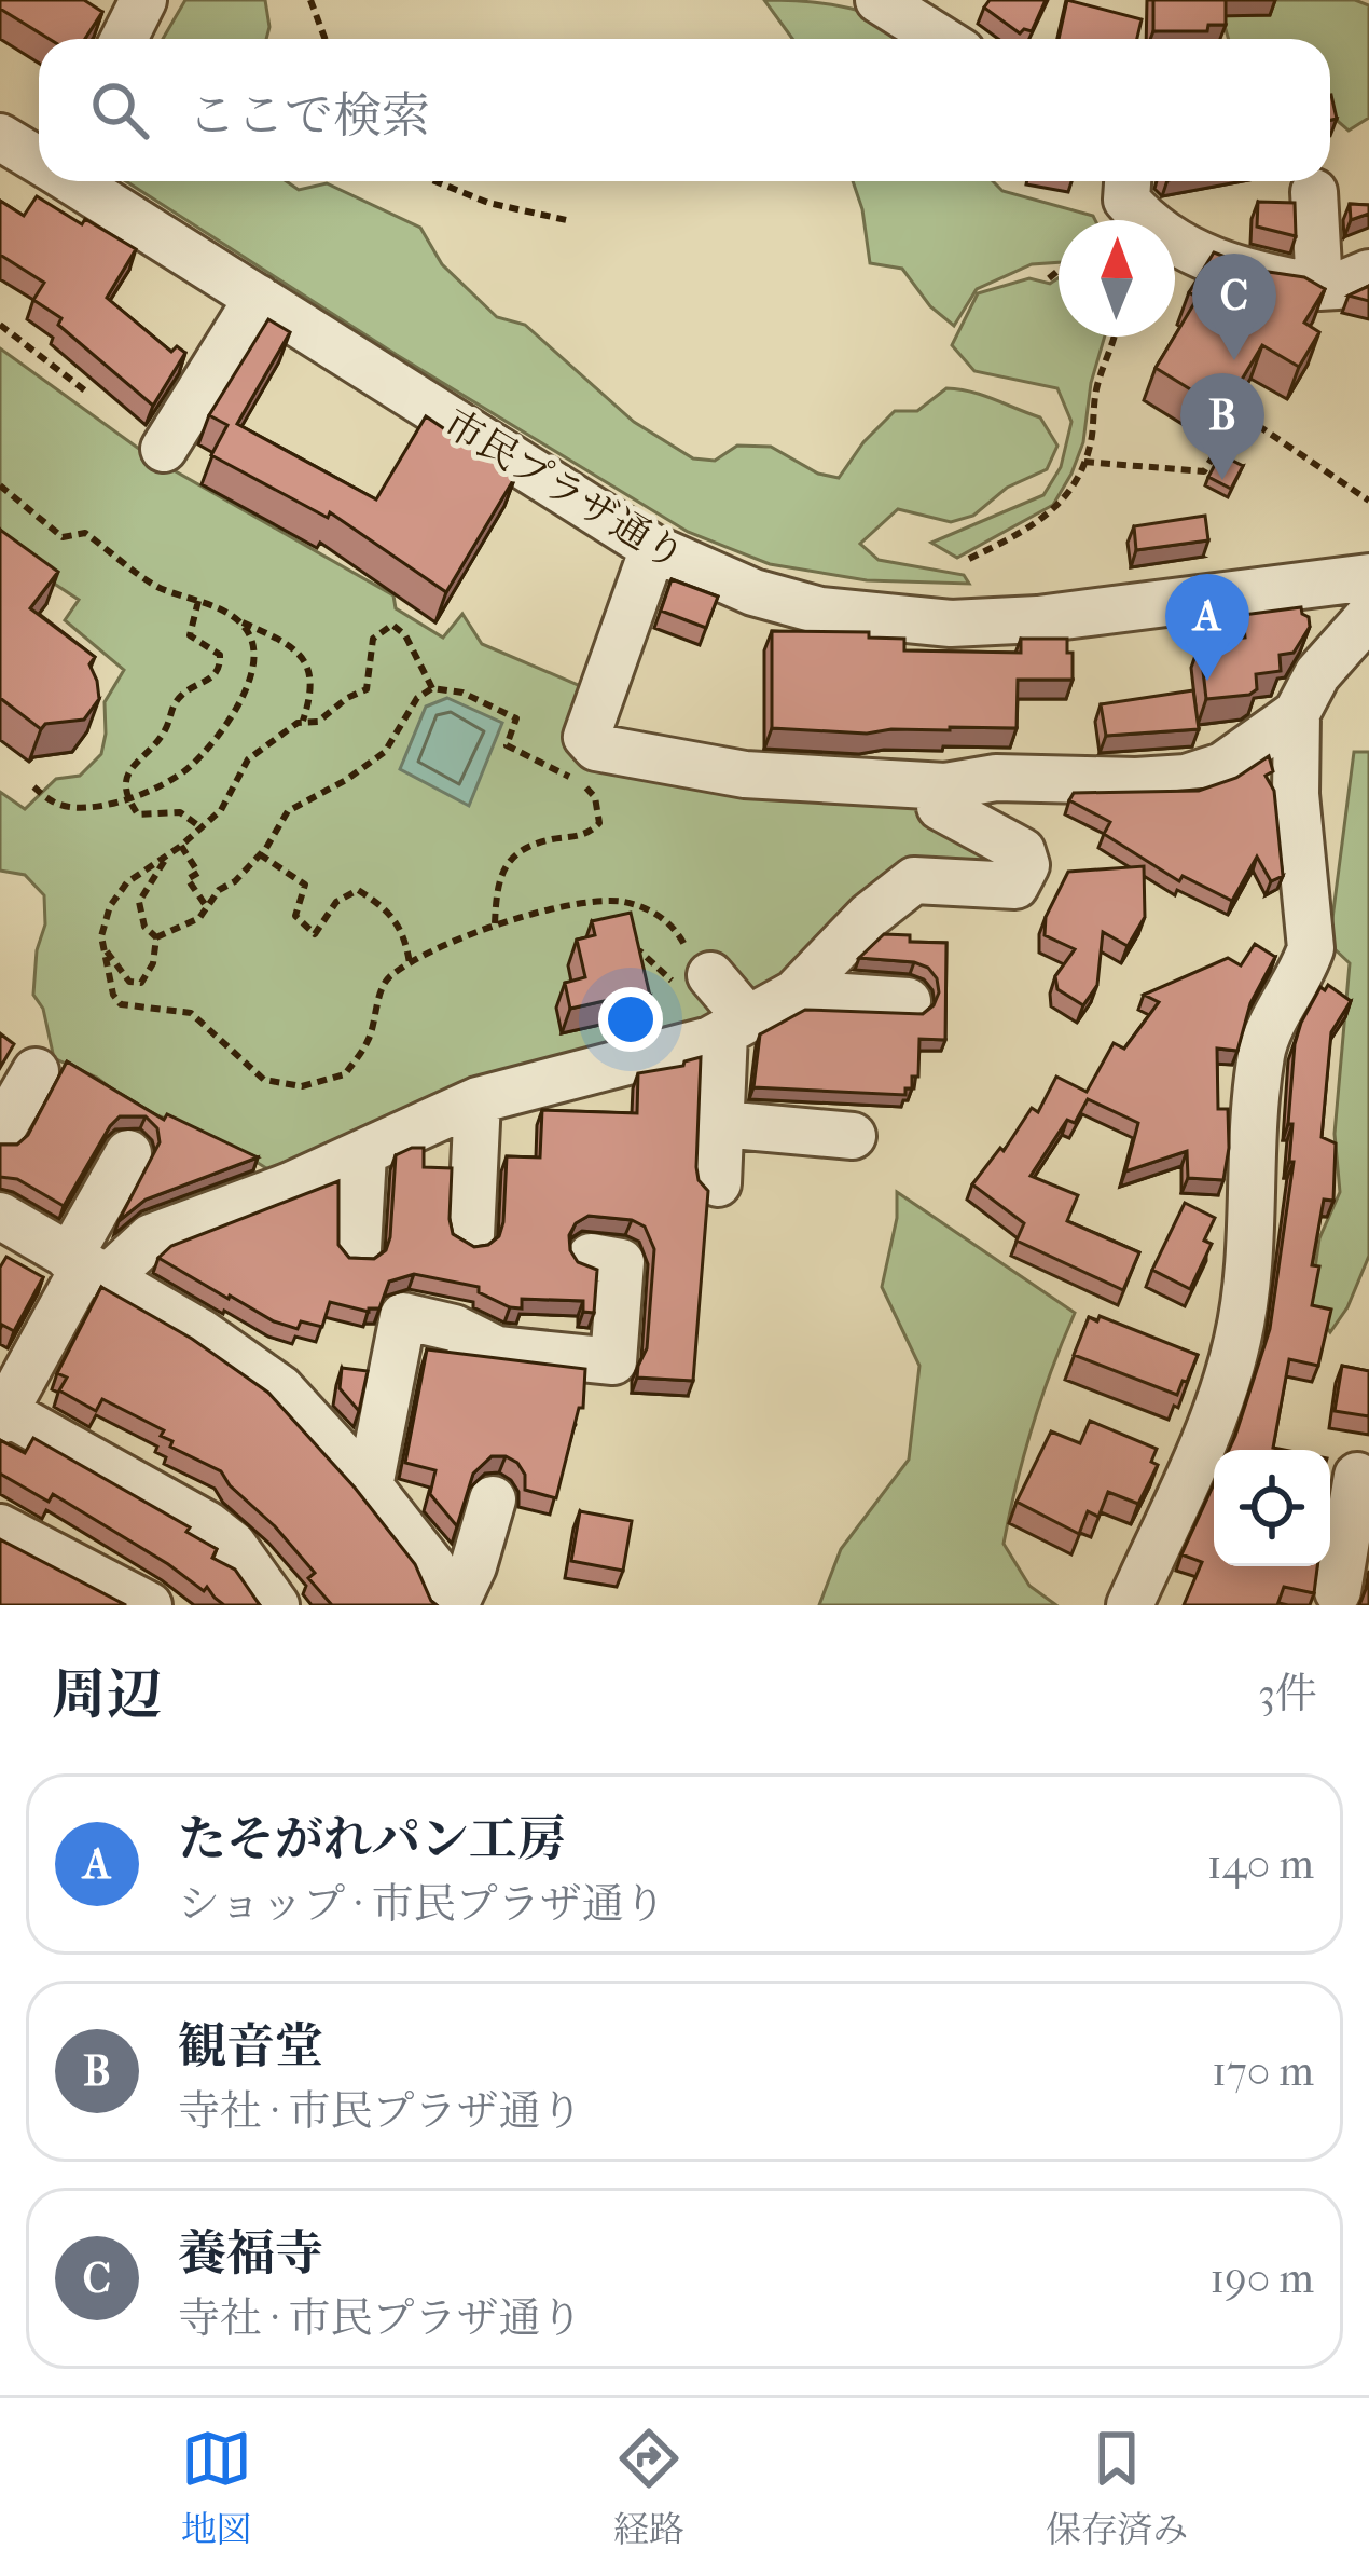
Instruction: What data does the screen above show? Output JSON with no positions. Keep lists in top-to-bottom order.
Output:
{
  "streets": {
    "street": ["市民プラザ通り"]
  },
  "north": "top",
  "page": {
    "search": "ここで検索",
    "pins": ["C", "B", "A"],
    "heading": ["周辺", "3件"],
    "list": [
      {
        "mark": "A",
        "name": "たそがれパン工房",
        "note": "ショップ · 市民プラザ通り",
        "value": "140 m"
      },
      {
        "mark": "B",
        "name": "観音堂",
        "note": "寺社 · 市民プラザ通り",
        "value": "170 m"
      },
      {
        "mark": "C",
        "name": "養福寺",
        "note": "寺社 · 市民プラザ通り",
        "value": "190 m"
      }
    ],
    "nav": ["地図", "経路", "保存済み"]
  }
}
